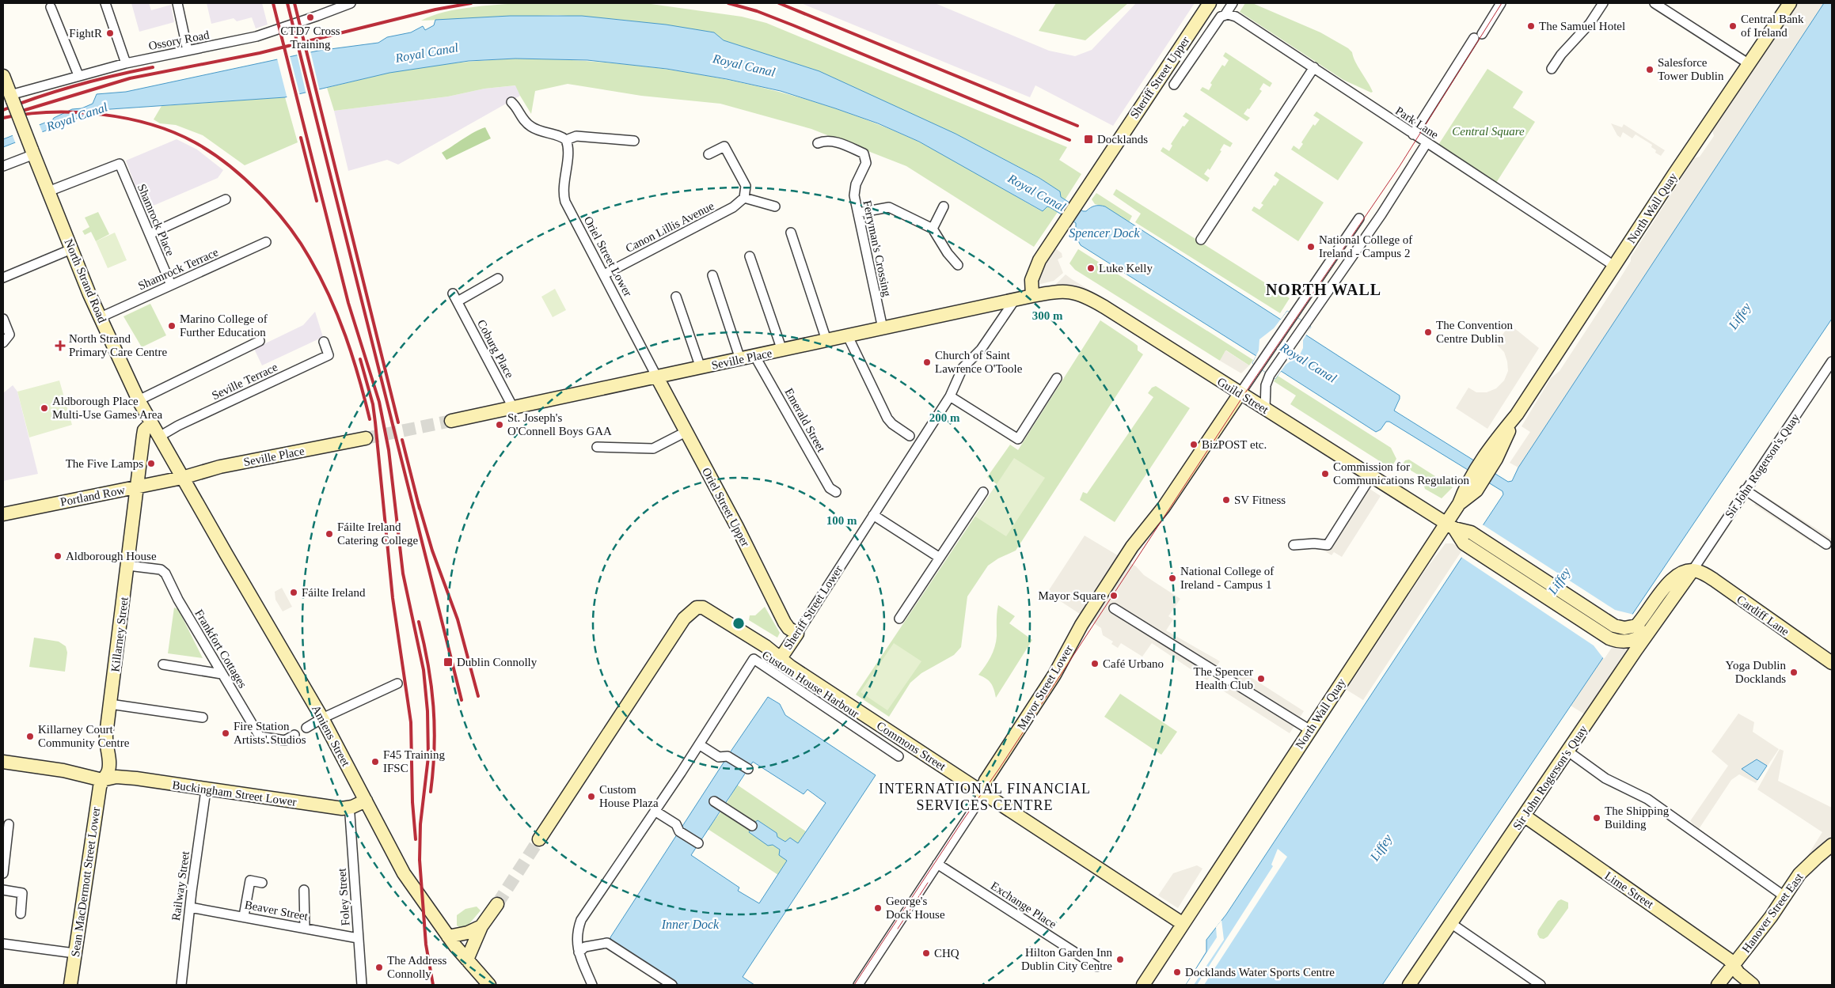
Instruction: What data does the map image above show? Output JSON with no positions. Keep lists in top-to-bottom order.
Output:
{
  "streets": {
    "main road": [
      "Sheriff Street Upper",
      "North Wall Quay",
      "North Strand Road",
      "Seville Place",
      "Guild Street",
      "Sir John Rogerson's Quay",
      "Portland Row",
      "Oriel Street Upper",
      "Sheriff Street Lower",
      "Cardiff Lane",
      "Killarney Street",
      "Mayor Street Lower",
      "Amiens Street",
      "Commons Street",
      "Buckingham Street Lower",
      "Sean MacDermott Street Lower",
      "Lime Street",
      "Hanover Street East"
    ],
    "street": [
      "Ossory Road",
      "Park Lane",
      "Shamrock Place",
      "Canon Lillis Avenue",
      "Ferryman's Crossing",
      "Oriel Street Lower",
      "Shamrock Terrace",
      "Coburg Place",
      "Seville Terrace",
      "Emerald Street",
      "Frankfort Cottages",
      "Custom House Harbour",
      "Railway Street",
      "Foley Street",
      "Exchange Place",
      "Beaver Street"
    ]
  },
  "crossings": [
    ["Ossory Road", "North Strand Road"],
    ["Sheriff Street Upper", "Seville Place"],
    ["Sheriff Street Upper", "Guild Street"],
    ["Park Lane", "North Wall Quay"],
    ["North Wall Quay", "Guild Street"],
    ["North Wall Quay", "Commons Street"],
    ["Shamrock Place", "Shamrock Terrace"],
    ["Shamrock Place", "North Strand Road"],
    ["Canon Lillis Avenue", "Oriel Street Lower"],
    ["Ferryman's Crossing", "Seville Place"],
    ["Oriel Street Lower", "Seville Place"],
    ["Oriel Street Lower", "Oriel Street Upper"],
    ["Shamrock Terrace", "North Strand Road"],
    ["North Strand Road", "Seville Place"],
    ["North Strand Road", "Seville Terrace"],
    ["North Strand Road", "Portland Row"],
    ["North Strand Road", "Killarney Street"],
    ["North Strand Road", "Amiens Street"],
    ["Coburg Place", "Seville Place"],
    ["Seville Place", "Guild Street"],
    ["Seville Place", "Emerald Street"],
    ["Seville Place", "Portland Row"],
    ["Seville Place", "Oriel Street Upper"],
    ["Seville Place", "Sheriff Street Lower"],
    ["Seville Place", "Amiens Street"],
    ["Guild Street", "Mayor Street Lower"],
    ["Sir John Rogerson's Quay", "Cardiff Lane"],
    ["Sir John Rogerson's Quay", "Lime Street"],
    ["Portland Row", "Killarney Street"],
    ["Portland Row", "Amiens Street"],
    ["Oriel Street Upper", "Sheriff Street Lower"],
    ["Sheriff Street Lower", "Commons Street"],
    ["Killarney Street", "Frankfort Cottages"],
    ["Killarney Street", "Buckingham Street Lower"],
    ["Killarney Street", "Sean MacDermott Street Lower"],
    ["Mayor Street Lower", "Commons Street"],
    ["Mayor Street Lower", "Exchange Place"],
    ["Buckingham Street Lower", "Sean MacDermott Street Lower"],
    ["Buckingham Street Lower", "Railway Street"],
    ["Buckingham Street Lower", "Foley Street"],
    ["Railway Street", "Beaver Street"],
    ["Lime Street", "Hanover Street East"],
    ["Foley Street", "Beaver Street"]
  ],
  "districts": ["NORTH WALL", "INTERNATIONAL FINANCIAL SERVICES CENTRE"],
  "water": [
    "Royal Canal",
    "Spencer Dock",
    "Liffey",
    "Inner Dock"
  ],
  "parks": ["Central Square"],
  "places": {
    "other": [
      "CTD7 Cross Training",
      "The Samuel Hotel",
      "Central Bank of Ireland",
      "FightR",
      "Salesforce Tower Dublin",
      "National College of Ireland - Campus 2",
      "Luke Kelly",
      "Marino College of Further Education",
      "The Convention Centre Dublin",
      "Church of Saint Lawrence O'Toole",
      "Aldborough Place Multi-Use Games Area",
      "St. Joseph's O'Connell Boys GAA",
      "BizPOST etc.",
      "The Five Lamps",
      "Commission for Communications Regulation",
      "SV Fitness",
      "Fáilte Ireland Catering College",
      "Aldborough House",
      "National College of Ireland - Campus 1",
      "Fáilte Ireland",
      "Mayor Square",
      "Café Urbano",
      "Yoga Dublin Docklands",
      "The Spencer Health Club",
      "Fire Station Artists' Studios",
      "Killarney Court Community Centre",
      "F45 Training IFSC",
      "Custom House Plaza",
      "The Shipping Building",
      "George's Dock House",
      "CHQ",
      "Hilton Garden Inn Dublin City Centre",
      "The Address Connolly",
      "Docklands Water Sports Centre"
    ],
    "transit": ["Docklands", "Dublin Connolly"],
    "health": ["North Strand Primary Care Centre"]
  },
  "rings": ["300 m", "200 m", "100 m"]
}
